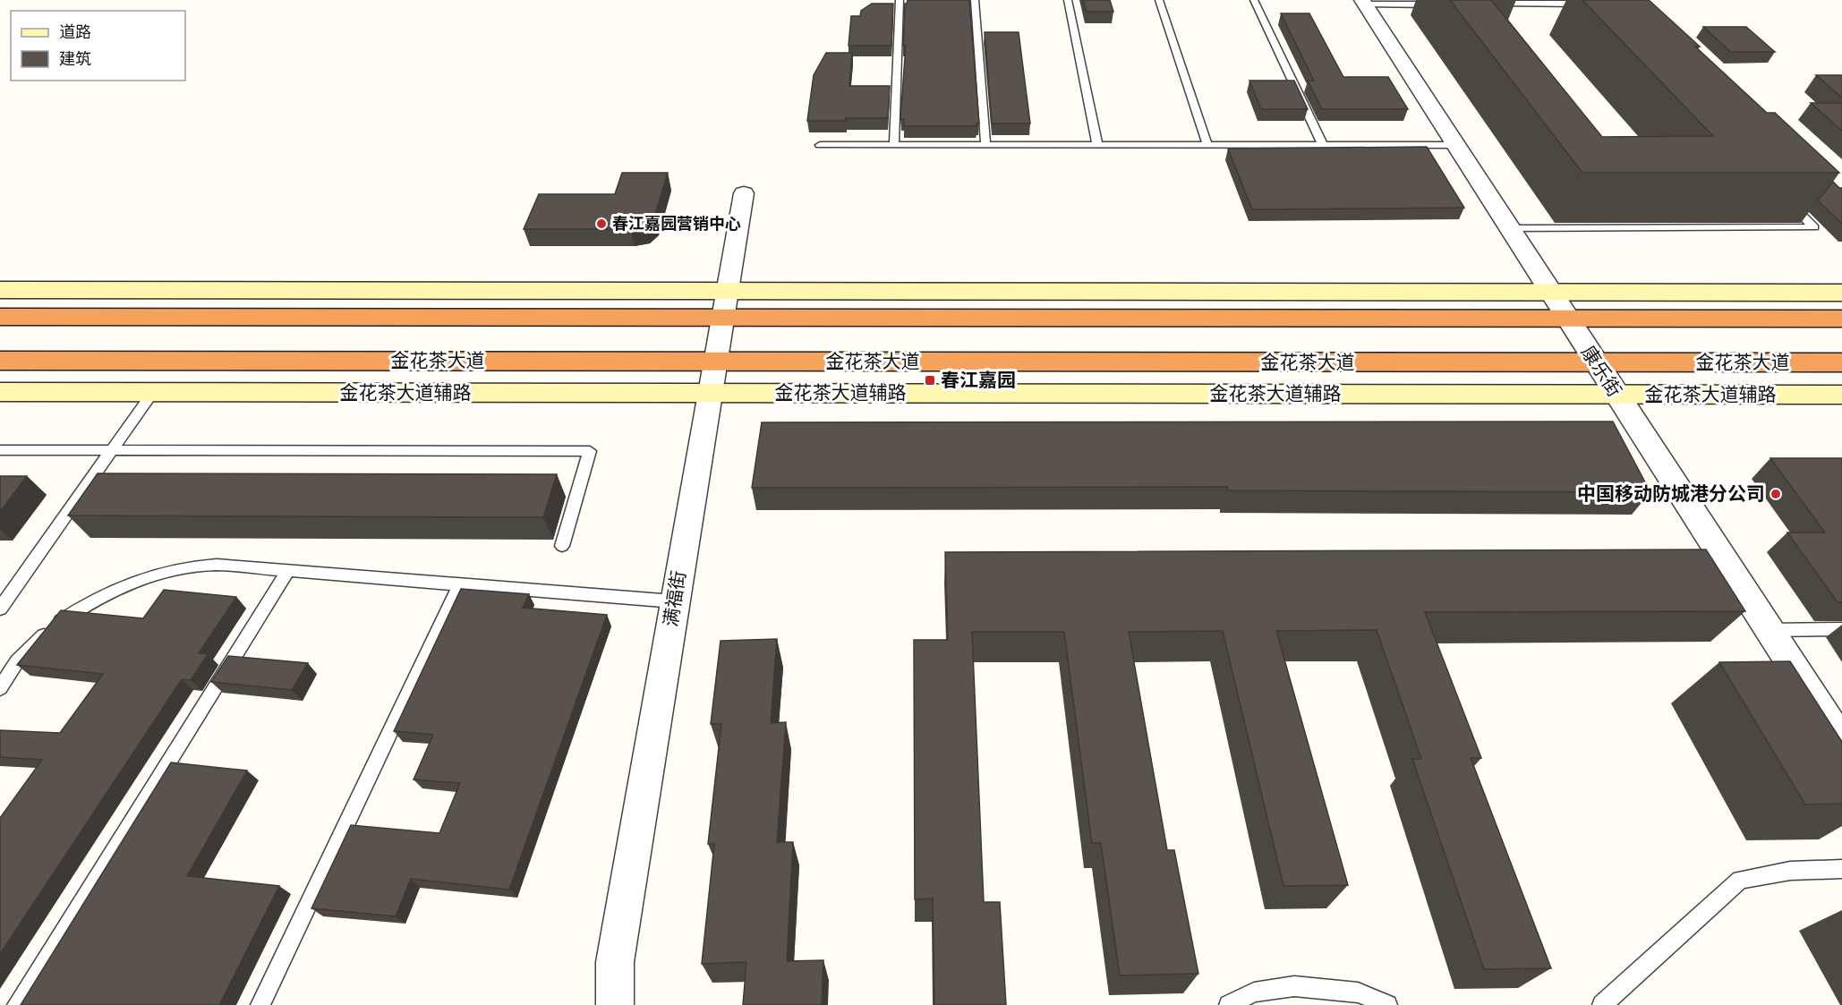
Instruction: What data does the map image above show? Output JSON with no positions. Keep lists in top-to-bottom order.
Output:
{
  "streets": {
    "highway": ["金花茶大道"],
    "street": ["康乐街", "金花茶大道辅路", "满福街"]
  },
  "crossings": [
    ["金花茶大道", "康乐街"],
    ["金花茶大道", "满福街"],
    ["康乐街", "金花茶大道辅路"],
    ["金花茶大道辅路", "满福街"]
  ],
  "places": {
    "other": ["春江嘉园营销中心", "中国移动防城港分公司"],
    "transit": ["春江嘉园"]
  },
  "legend": ["道路", "建筑"]
}
